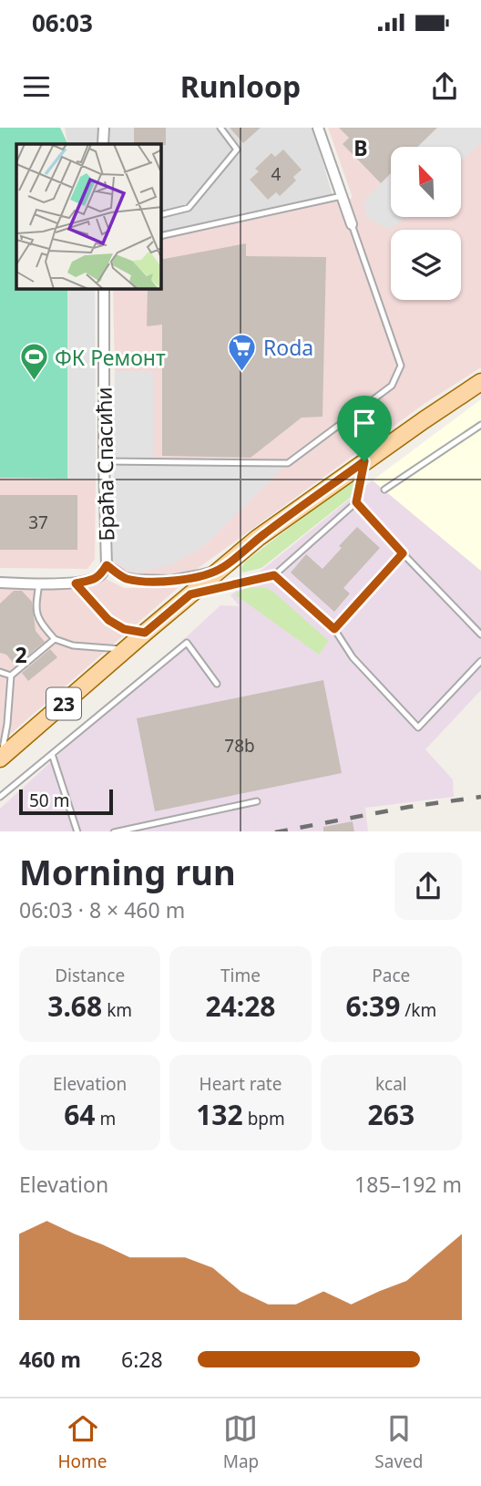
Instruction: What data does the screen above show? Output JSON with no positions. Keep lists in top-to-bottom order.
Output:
{
  "streets": {
    "main road": ["23"],
    "street": ["Браћа Спасићи"]
  },
  "places": {
    "supermarket": ["Roda"],
    "sports": ["ФК Ремонт"]
  },
  "house_numbers": ["4", "37", "78b"],
  "scale_bar": "50 m",
  "north": "top left",
  "page": {
    "status": "06:03",
    "header": "Runloop",
    "scale": "50 m",
    "heading": ["Morning run", "06:03 · 8 × 460 m"],
    "stats": [
      ["Distance", "3.68 km"],
      ["Time", "24:28"],
      ["Pace", "6:39 /km"],
      ["Elevation", "64 m"],
      ["Heart rate", "132 bpm"],
      ["kcal", "263"]
    ],
    "chart": ["Elevation", "185–192 m"],
    "list": [
      {
        "name": "460 m",
        "note": "6:28"
      }
    ],
    "tabs": ["Home", "Map", "Saved"]
  },
  "grid": {
    "columns": ["B"],
    "rows": ["2"]
  }
}
